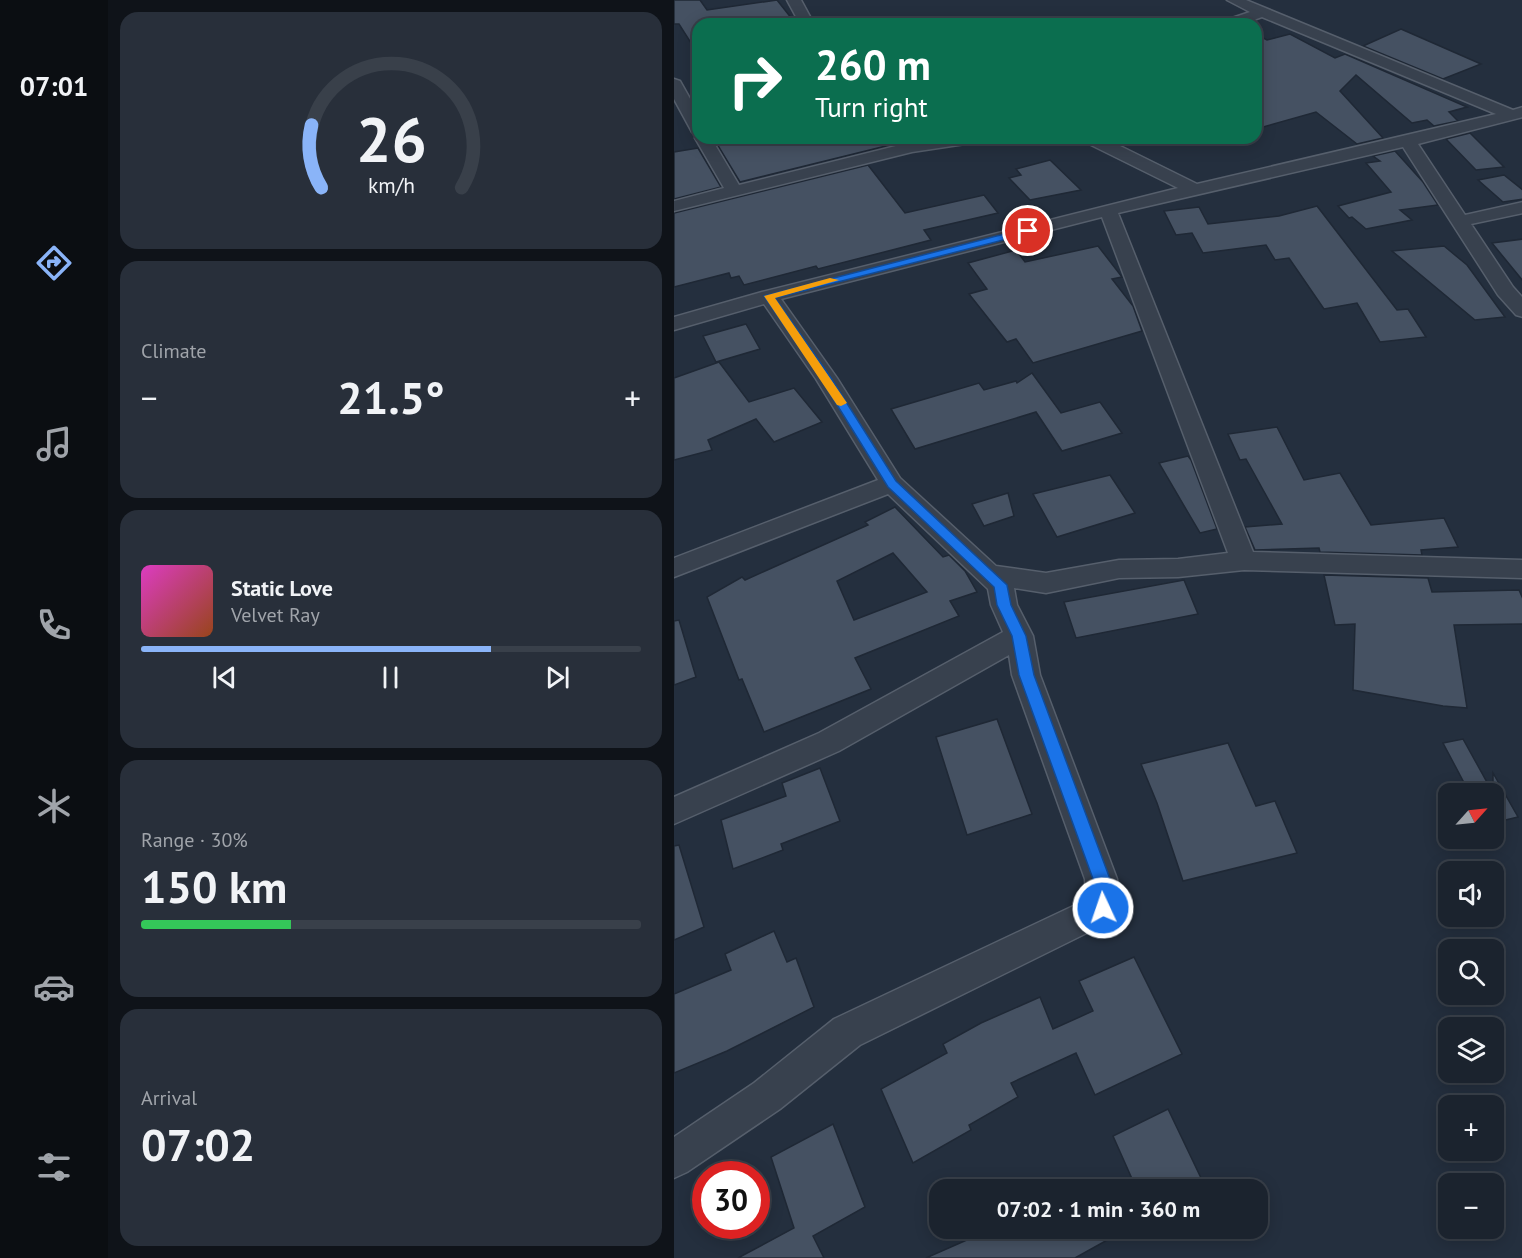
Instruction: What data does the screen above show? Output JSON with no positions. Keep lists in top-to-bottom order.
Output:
{
  "north": "top right",
  "page": {
    "tabs": "07:01",
    "turn": ["260 m", "Turn right"],
    "tile": [
      "Climate",
      ["Range · 30%", "150 km"],
      ["Arrival", "07:02"]
    ],
    "heat": ["−", "21.5°", "+"],
    "song": ["Static Love", "Velvet Ray"],
    "map_buttons": ["+", "−"],
    "limit": "30",
    "trip": "07:02 · 1 min · 360 m",
    "gauge": ["26", "km/h"]
  }
}
